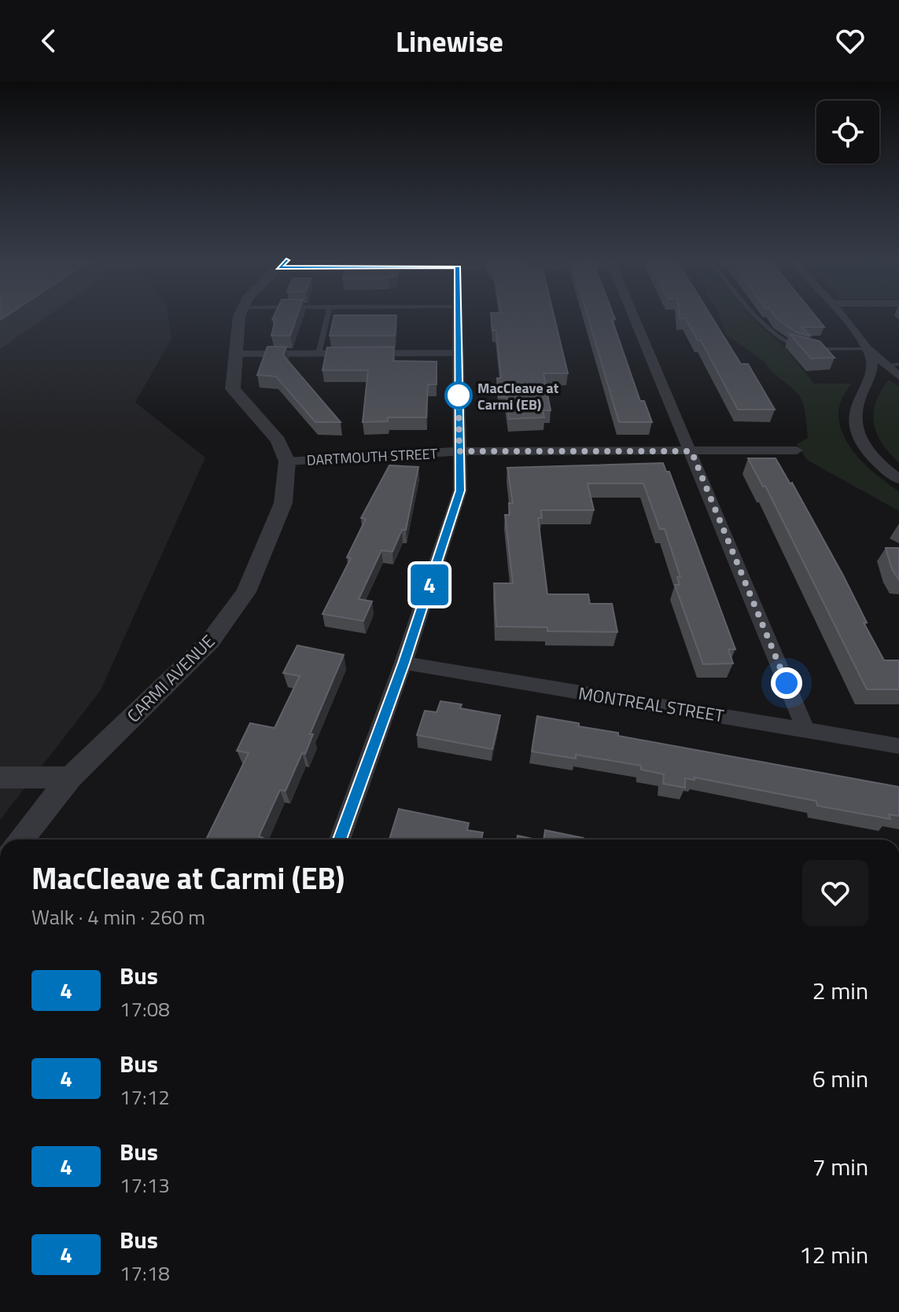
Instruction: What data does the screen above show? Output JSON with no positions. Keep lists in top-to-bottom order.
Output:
{
  "streets": {
    "street": ["DARTMOUTH STREET", "CARMI AVENUE", "MONTREAL STREET"]
  },
  "crossings": [
    ["DARTMOUTH STREET", "CARMI AVENUE"]
  ],
  "places": ["MacCleave at Carmi (EB)"],
  "lines": ["bus line 4"],
  "page": {
    "header": "Linewise",
    "on_map": "4",
    "heading": ["MacCleave at Carmi (EB)", "Walk · 4 min · 260 m"],
    "list": [
      {
        "mark": "4",
        "name": "Bus",
        "note": "17:08",
        "value": "2 min"
      },
      {
        "mark": "4",
        "name": "Bus",
        "note": "17:12",
        "value": "6 min"
      },
      {
        "mark": "4",
        "name": "Bus",
        "note": "17:13",
        "value": "7 min"
      },
      {
        "mark": "4",
        "name": "Bus",
        "note": "17:18",
        "value": "12 min"
      }
    ]
  }
}
